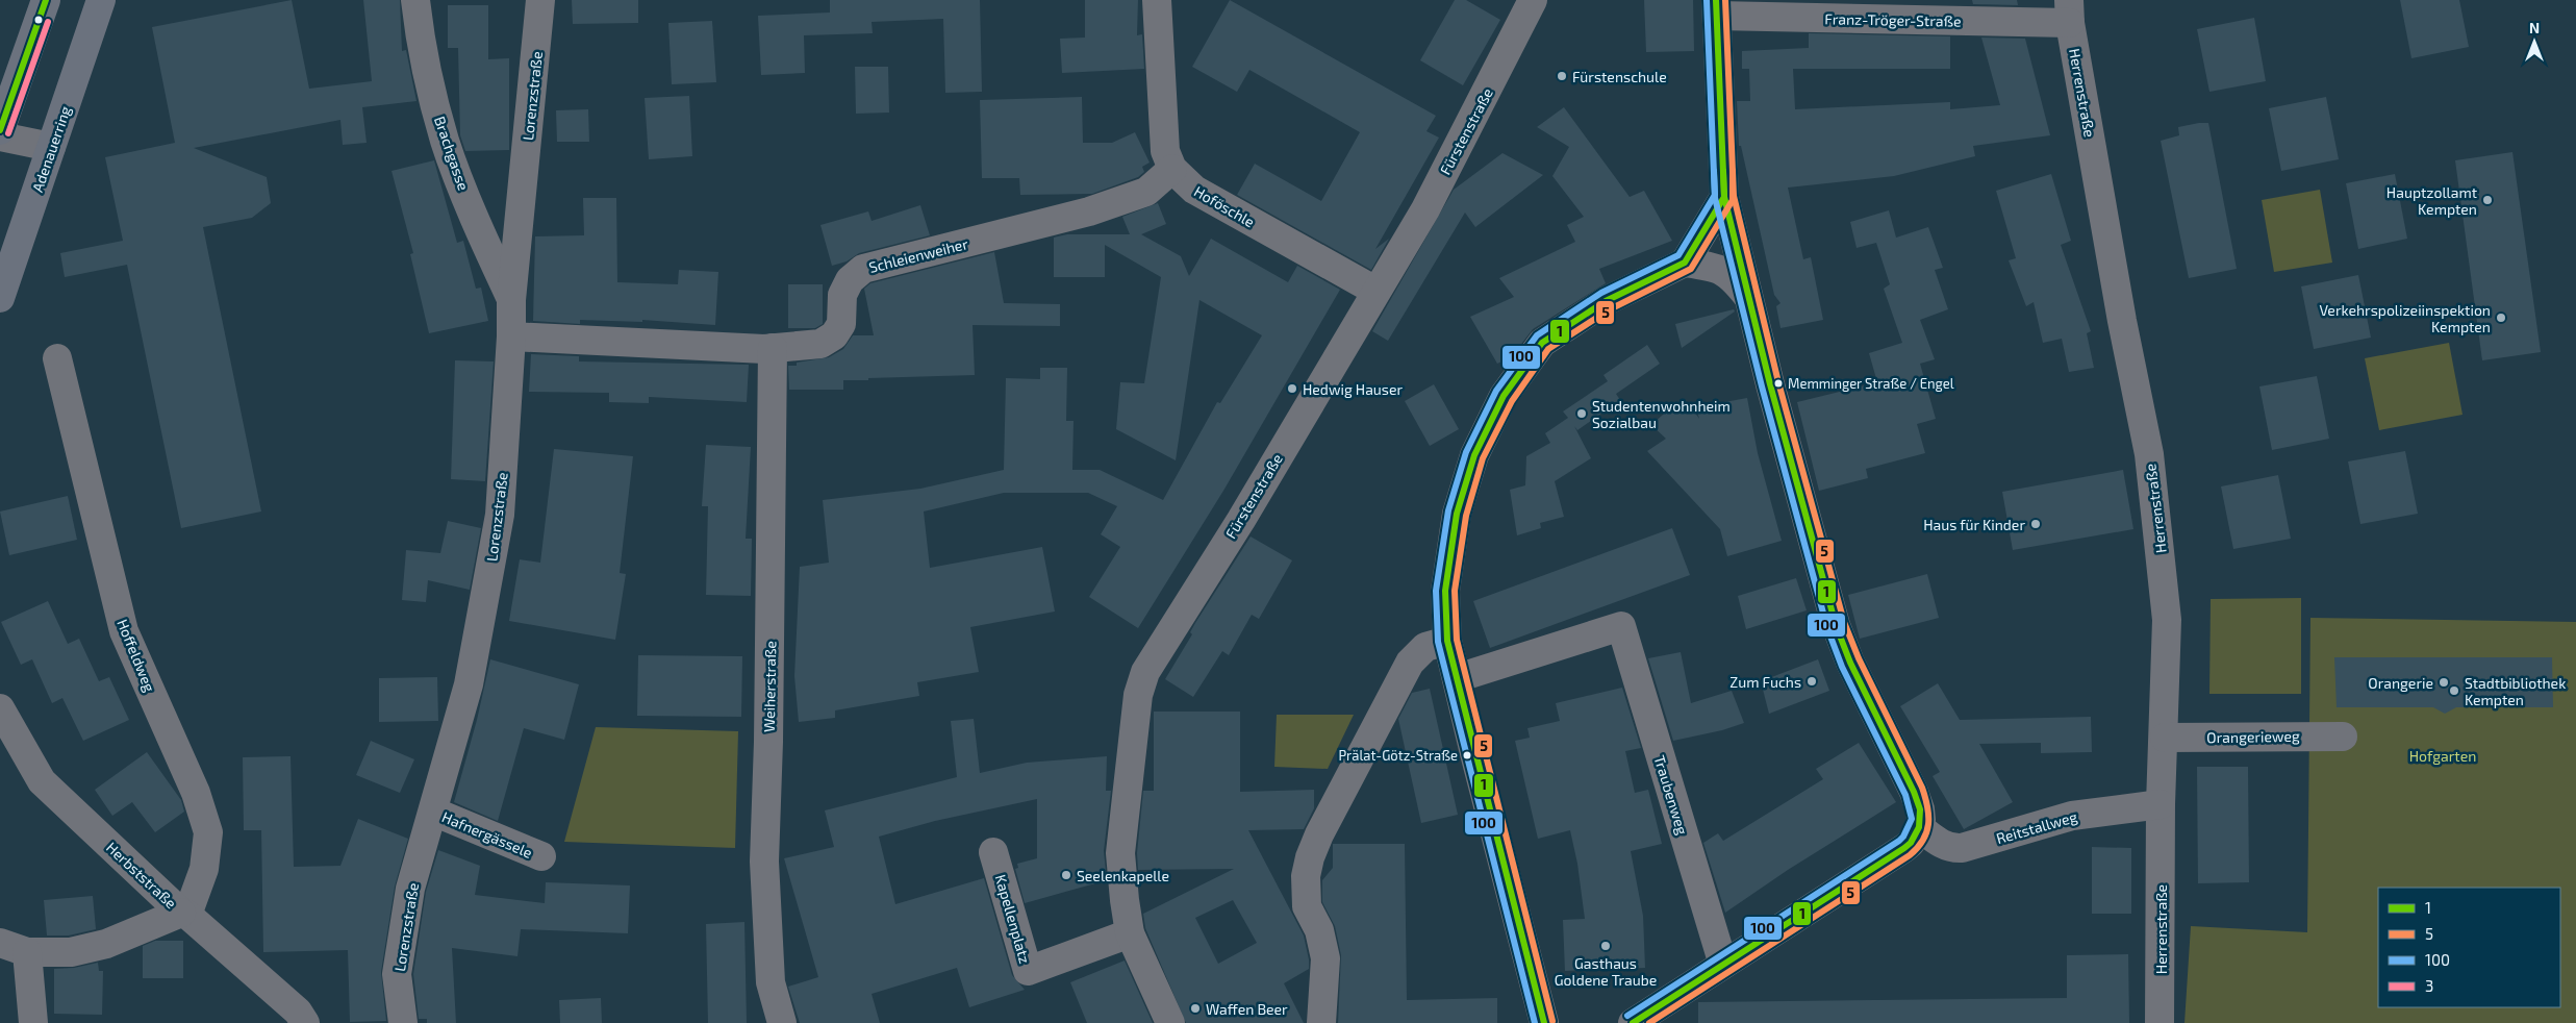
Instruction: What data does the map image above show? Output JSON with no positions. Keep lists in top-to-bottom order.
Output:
{
  "streets": {
    "main road": ["Adenauerring"],
    "street": [
      "Franz-Tröger-Straße",
      "Herrenstraße",
      "Lorenzstraße",
      "Fürstenstraße",
      "Brachgasse",
      "Hoföschle",
      "Schleienweiher",
      "Hoffeldweg",
      "Weiherstraße",
      "Orangerieweg",
      "Traubenweg",
      "Reitstallweg",
      "Hafnergässele",
      "Herbststraße",
      "Kapellenplatz"
    ]
  },
  "crossings": [
    ["Franz-Tröger-Straße", "Herrenstraße"],
    ["Herrenstraße", "Orangerieweg"],
    ["Herrenstraße", "Reitstallweg"],
    ["Lorenzstraße", "Brachgasse"],
    ["Lorenzstraße", "Schleienweiher"],
    ["Lorenzstraße", "Hafnergässele"],
    ["Fürstenstraße", "Hoföschle"],
    ["Fürstenstraße", "Kapellenplatz"],
    ["Hoföschle", "Schleienweiher"],
    ["Schleienweiher", "Weiherstraße"],
    ["Hoffeldweg", "Herbststraße"]
  ],
  "parks": ["Hofgarten"],
  "places": [
    "Fürstenschule",
    "Hauptzollamt Kempten",
    "Verkehrspolizeiinspektion Kempten",
    "Memminger Straße / Engel",
    "Hedwig Hauser",
    "Studentenwohnheim Sozialbau",
    "Haus für Kinder",
    "Zum Fuchs",
    "Orangerie",
    "Stadtbibliothek Kempten",
    "Prälat-Götz-Straße",
    "Seelenkapelle",
    "Gasthaus Goldene Traube",
    "Waffen Beer"
  ],
  "lines": [
    "transit line 1",
    "transit line 5",
    "transit line 100",
    "transit line 3"
  ],
  "legend": [
    "1",
    "5",
    "100",
    "3"
  ],
  "north": "top"
}
